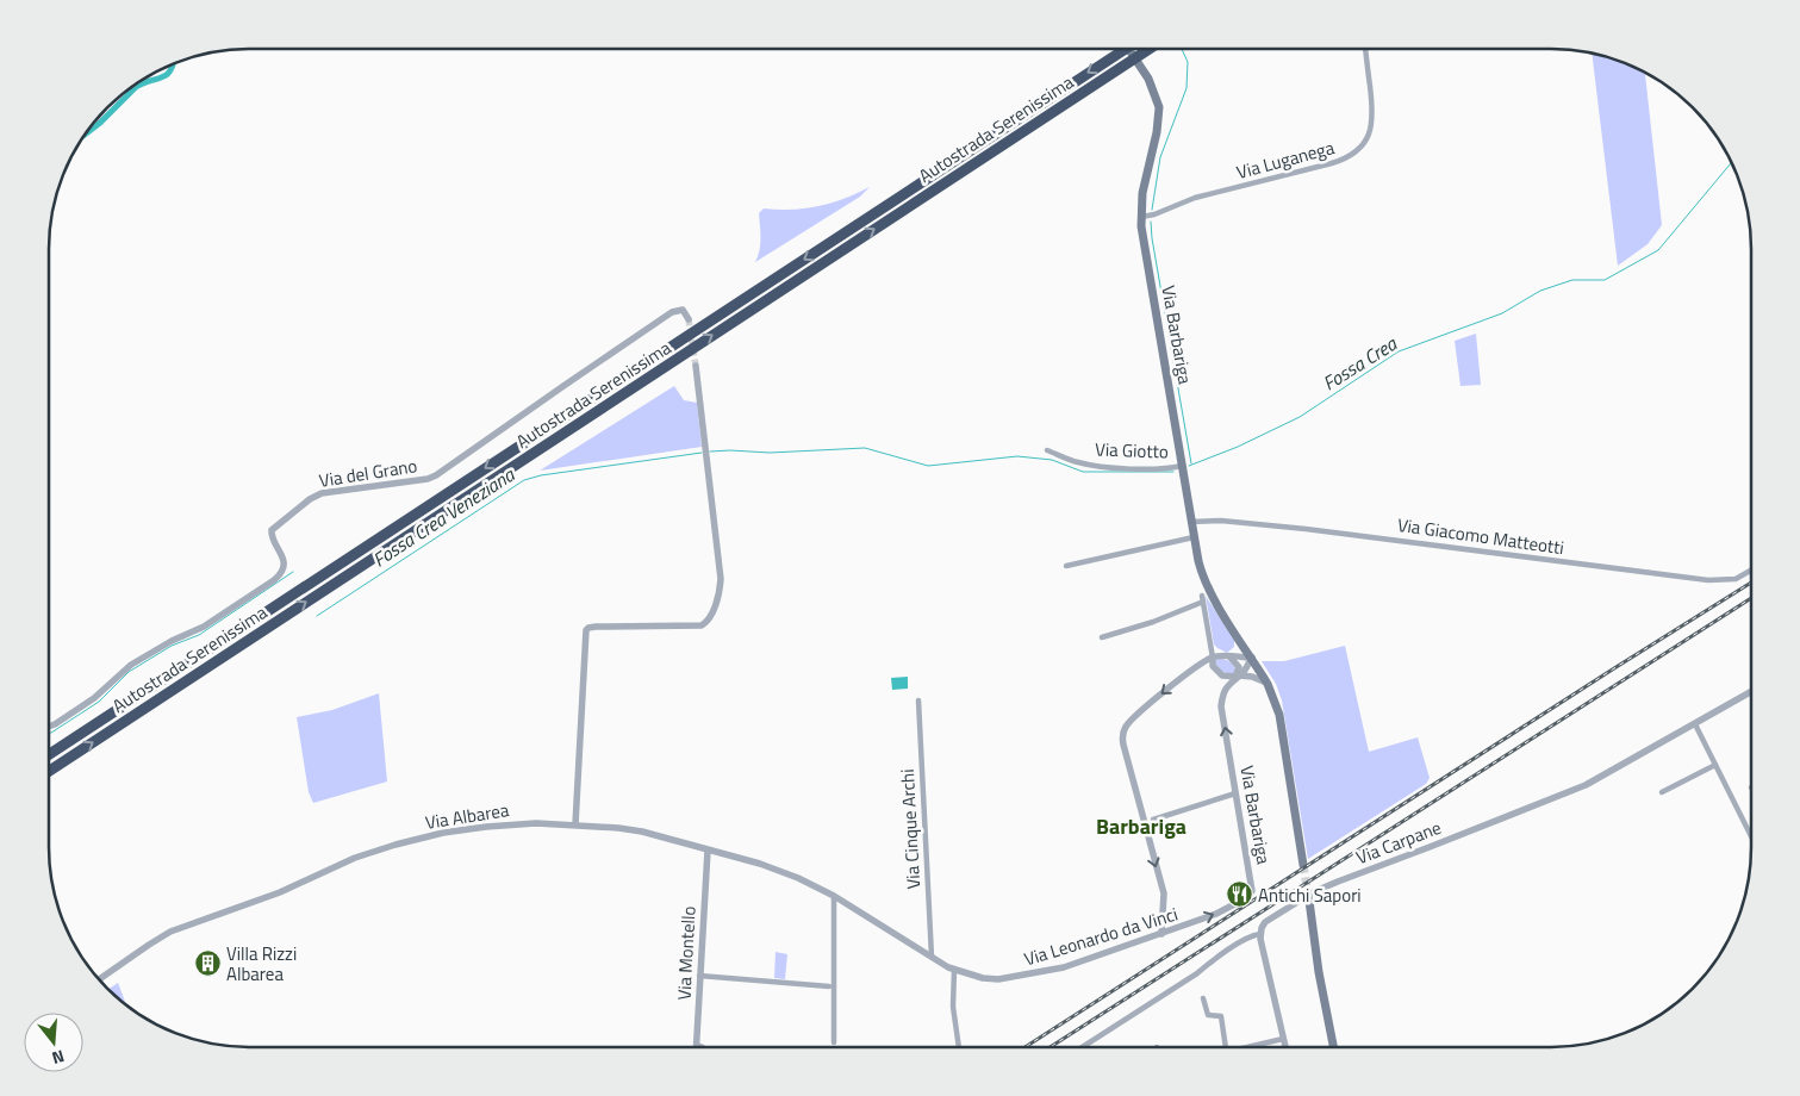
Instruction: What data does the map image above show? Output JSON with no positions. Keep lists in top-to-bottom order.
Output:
{
  "streets": {
    "highway": ["Autostrada Serenissima"],
    "main road": ["Via Barbariga"],
    "street": [
      "Via Luganega",
      "Via Giotto",
      "Via del Grano",
      "Via Giacomo Matteotti",
      "Via Albarea",
      "Via Cinque Archi",
      "Via Carpane",
      "Via Leonardo da Vinci",
      "Via Montello"
    ]
  },
  "crossings": [
    ["Via Luganega", "Via Barbariga"],
    ["Via Barbariga", "Via Giotto"],
    ["Via Barbariga", "Via Giacomo Matteotti"],
    ["Via Barbariga", "Via Leonardo da Vinci"],
    ["Via Albarea", "Via Leonardo da Vinci"],
    ["Via Albarea", "Via Montello"],
    ["Via Cinque Archi", "Via Leonardo da Vinci"]
  ],
  "districts": ["Barbariga"],
  "water": ["Fossa Crea", "Fossa Crea Veneziana"],
  "places": {
    "restaurant": ["Antichi Sapori"],
    "building": ["Villa Rizzi Albarea"]
  },
  "north": "bottom"
}
